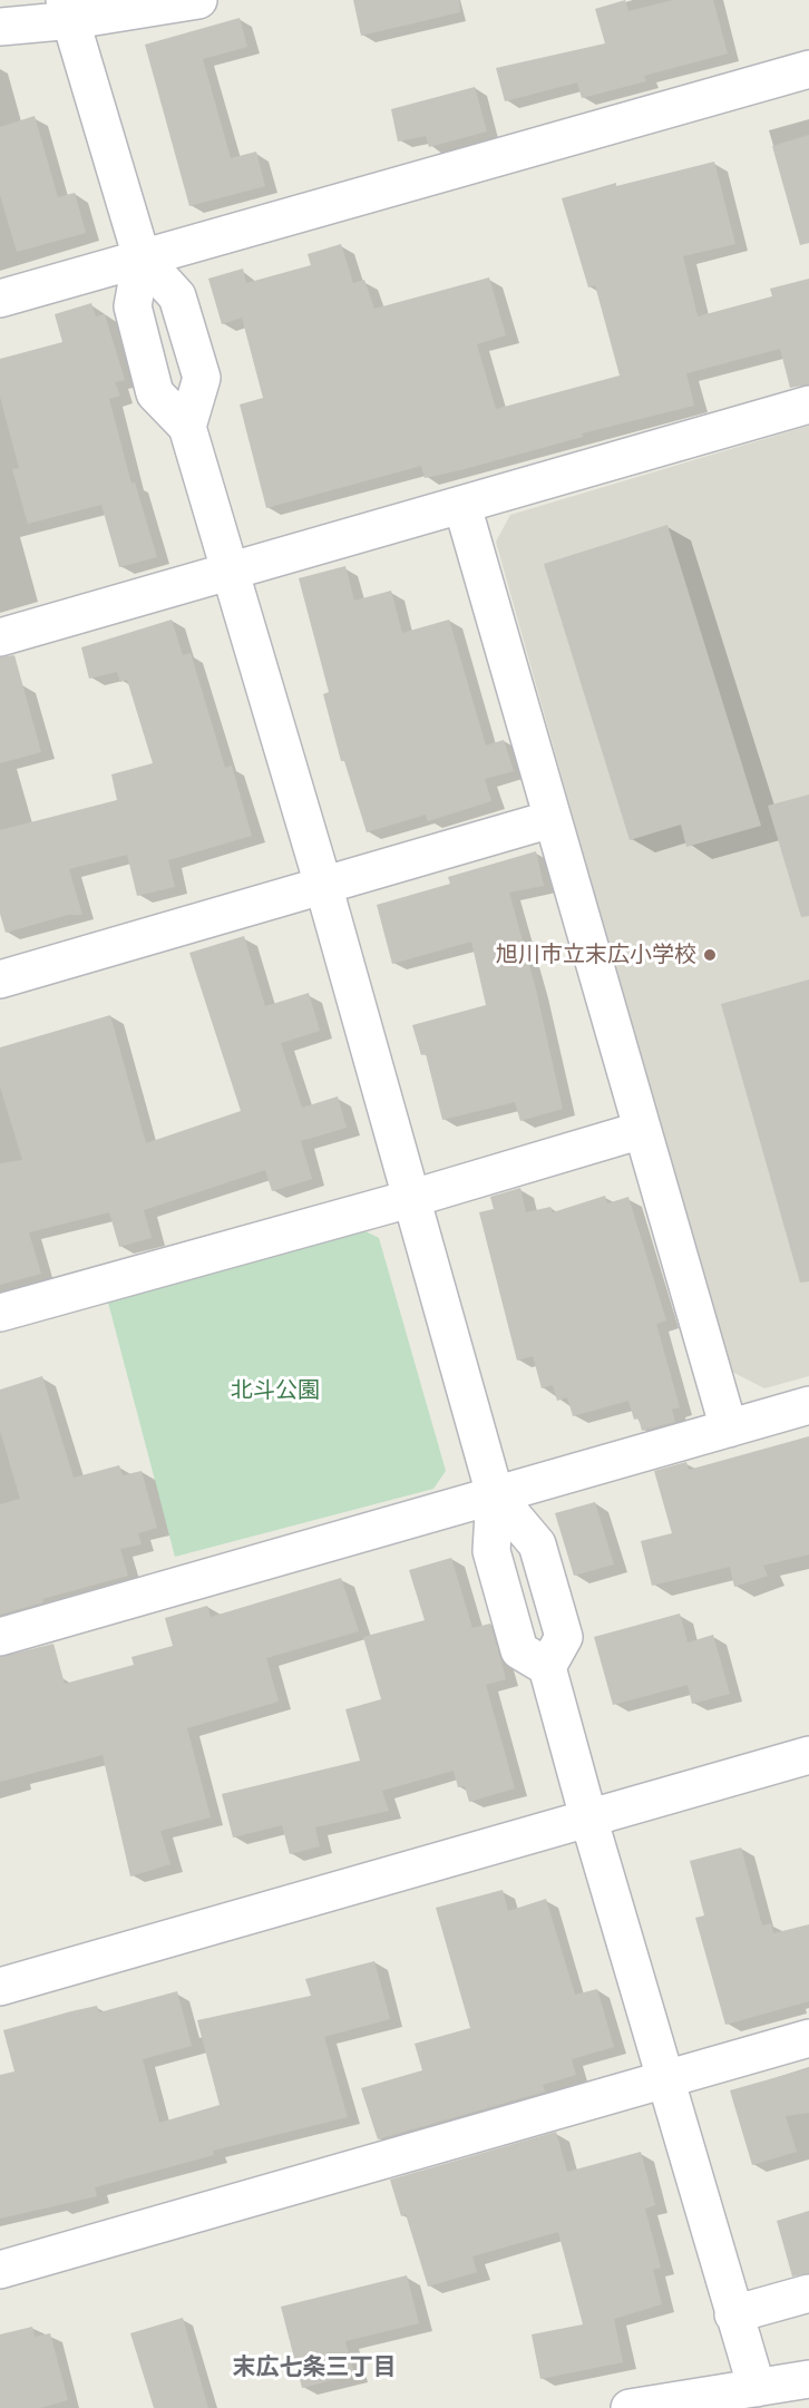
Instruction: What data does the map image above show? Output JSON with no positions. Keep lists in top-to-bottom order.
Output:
{
  "districts": ["末広七条三丁目"],
  "parks": ["北斗公園"],
  "places": ["旭川市立末広小学校"]
}
